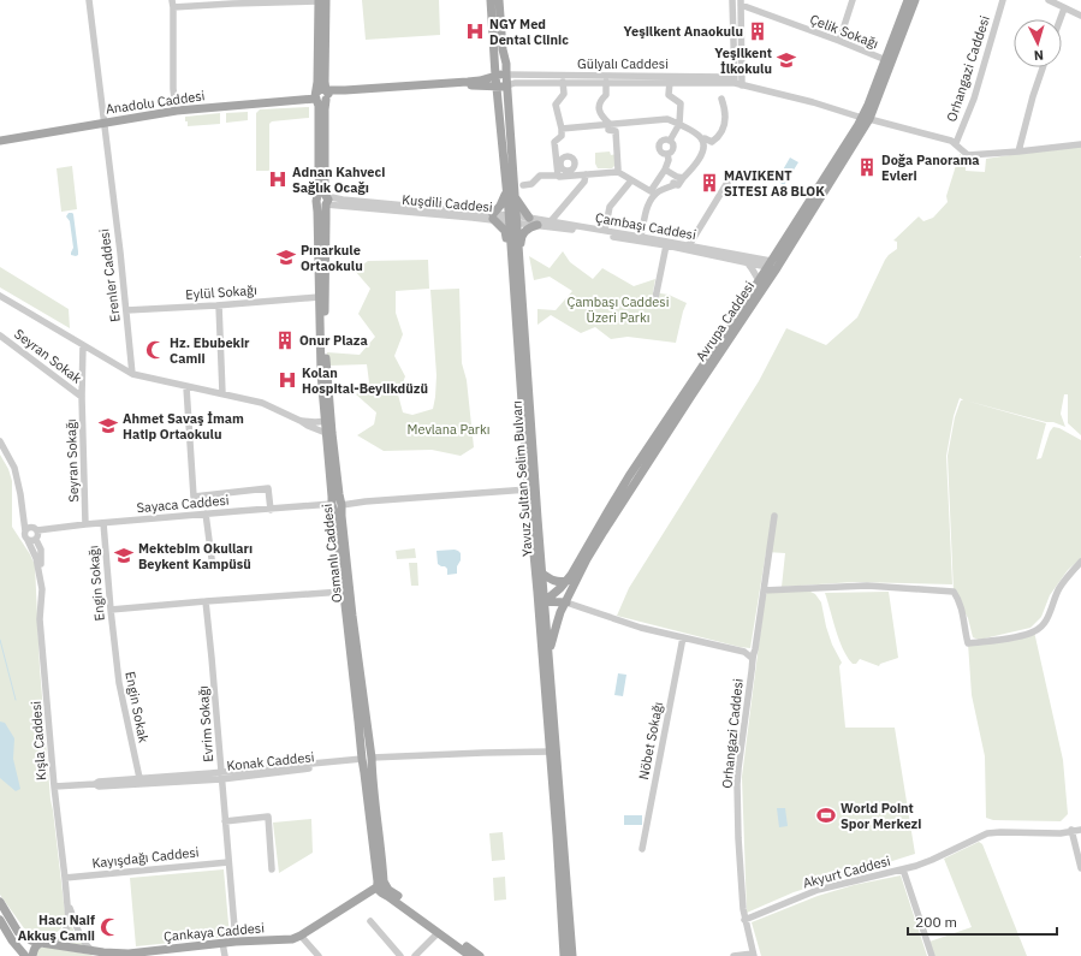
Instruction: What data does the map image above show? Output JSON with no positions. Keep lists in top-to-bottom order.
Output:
{
  "streets": {
    "main road": [
      "Anadolu Caddesi",
      "Avrupa Caddesi",
      "Yavuz Sultan Selim Bulvarı",
      "Osmanlı Caddesi",
      "Çankaya Caddesi"
    ],
    "street": [
      "Çelik Sokağı",
      "Gülyalı Caddesi",
      "Orhangazi Caddesi",
      "Kuşdili Caddesi",
      "Çambaşı Caddesi",
      "Erenler Caddesi",
      "Eylül Sokağı",
      "Seyran Sokak",
      "Seyran Sokağı",
      "Sayaca Caddesi",
      "Engin Sokağı",
      "Engin Sokak",
      "Evrim Sokağı",
      "Kışla Caddesi",
      "Nöbet Sokağı",
      "Konak Caddesi",
      "Kayışdağı Caddesi",
      "Akyurt Caddesi"
    ]
  },
  "crossings": [
    ["Çelik Sokağı", "Avrupa Caddesi"],
    ["Gülyalı Caddesi", "Orhangazi Caddesi"],
    ["Gülyalı Caddesi", "Anadolu Caddesi"],
    ["Gülyalı Caddesi", "Avrupa Caddesi"],
    ["Gülyalı Caddesi", "Yavuz Sultan Selim Bulvarı"],
    ["Orhangazi Caddesi", "Akyurt Caddesi"],
    ["Anadolu Caddesi", "Erenler Caddesi"],
    ["Anadolu Caddesi", "Yavuz Sultan Selim Bulvarı"],
    ["Anadolu Caddesi", "Osmanlı Caddesi"],
    ["Kuşdili Caddesi", "Çambaşı Caddesi"],
    ["Kuşdili Caddesi", "Yavuz Sultan Selim Bulvarı"],
    ["Kuşdili Caddesi", "Osmanlı Caddesi"],
    ["Çambaşı Caddesi", "Avrupa Caddesi"],
    ["Çambaşı Caddesi", "Yavuz Sultan Selim Bulvarı"],
    ["Erenler Caddesi", "Eylül Sokağı"],
    ["Eylül Sokağı", "Osmanlı Caddesi"],
    ["Avrupa Caddesi", "Yavuz Sultan Selim Bulvarı"],
    ["Seyran Sokak", "Seyran Sokağı"],
    ["Seyran Sokağı", "Sayaca Caddesi"],
    ["Yavuz Sultan Selim Bulvarı", "Sayaca Caddesi"],
    ["Yavuz Sultan Selim Bulvarı", "Konak Caddesi"],
    ["Sayaca Caddesi", "Osmanlı Caddesi"],
    ["Sayaca Caddesi", "Engin Sokağı"],
    ["Osmanlı Caddesi", "Evrim Sokağı"],
    ["Osmanlı Caddesi", "Konak Caddesi"],
    ["Osmanlı Caddesi", "Çankaya Caddesi"],
    ["Engin Sokağı", "Engin Sokak"],
    ["Engin Sokak", "Konak Caddesi"],
    ["Evrim Sokağı", "Konak Caddesi"],
    ["Evrim Sokağı", "Kayışdağı Caddesi"],
    ["Evrim Sokağı", "Çankaya Caddesi"],
    ["Kışla Caddesi", "Konak Caddesi"],
    ["Kışla Caddesi", "Kayışdağı Caddesi"]
  ],
  "parks": ["Çambaşı Caddesi Üzeri Parkı", "Mevlana Parkı"],
  "places": {
    "hospital": ["NGY Med Dental Clinic", "Adnan Kahveci Sağlık Ocağı", "Kolan Hospital-Beylikdüzü"],
    "building": [
      "Yeşilkent Anaokulu",
      "Doğa Panorama Evleri",
      "MAVIKENT SITESI A8 BLOK",
      "Onur Plaza"
    ],
    "school or university": [
      "Yeşilkent İlkokulu",
      "Pınarkule Ortaokulu",
      "Ahmet Savaş İmam Hatip Ortaokulu",
      "Mektebim Okulları Beykent Kampüsü"
    ],
    "mosque": ["Hz. Ebubekir Camii", "Hacı Naif Akkuş Camii"],
    "sports": ["World Point Spor Merkezi"]
  },
  "scale_bar": "200 m",
  "north": "bottom"
}
